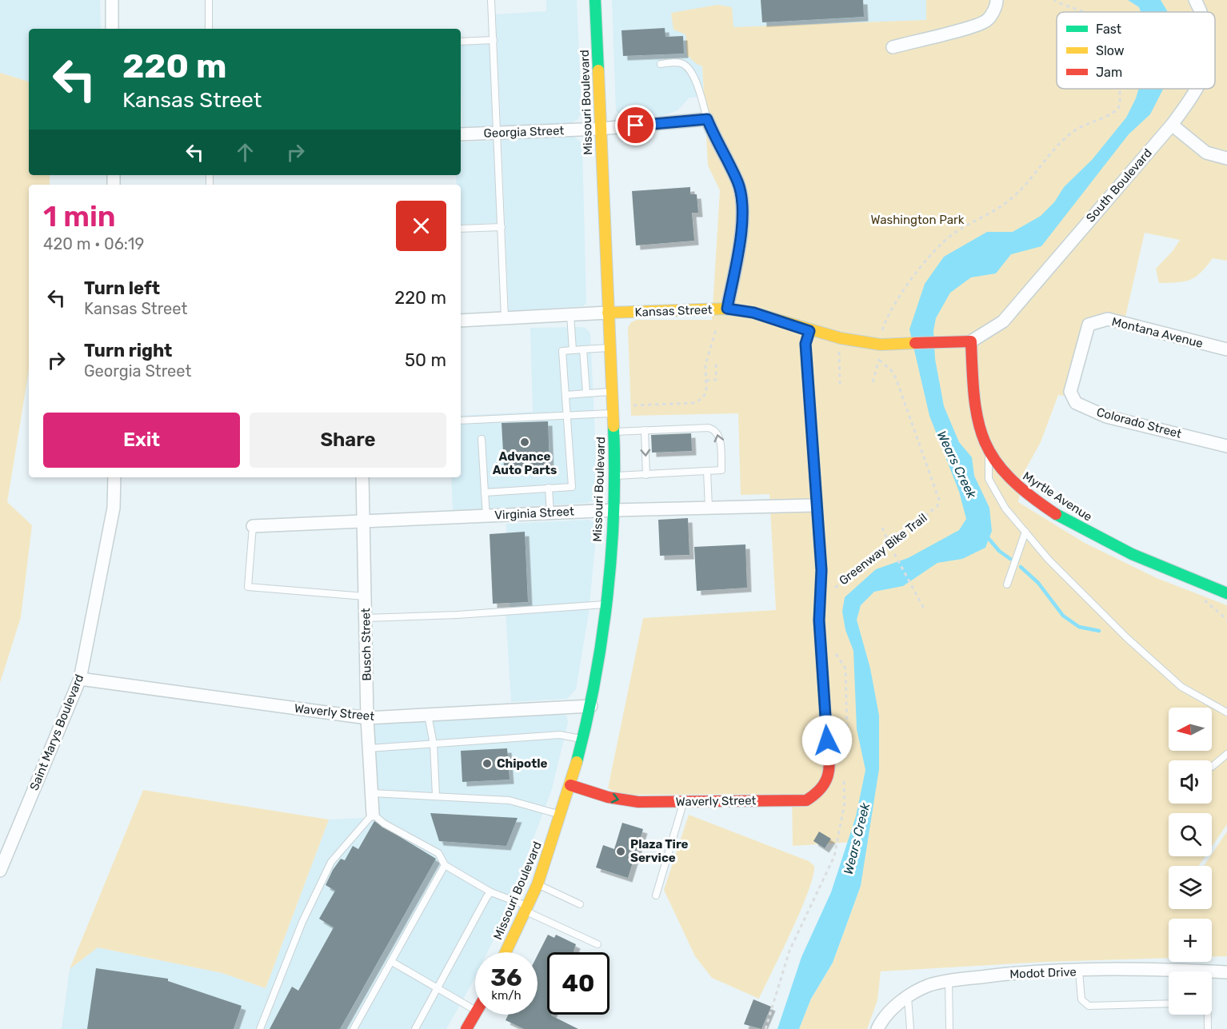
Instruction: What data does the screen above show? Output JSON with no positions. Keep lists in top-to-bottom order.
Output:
{
  "streets": {
    "street": [
      "Missouri Boulevard",
      "Georgia Street",
      "South Boulevard",
      "Kansas Street",
      "Montana Avenue",
      "Colorado Street",
      "Myrtle Avenue",
      "Virginia Street",
      "Busch Street",
      "Waverly Street",
      "Saint Marys Boulevard",
      "Modot Drive"
    ],
    "path": ["Greenway Bike Trail"]
  },
  "crossings": [
    ["Missouri Boulevard", "Georgia Street"],
    ["Missouri Boulevard", "Kansas Street"],
    ["Missouri Boulevard", "Virginia Street"],
    ["Missouri Boulevard", "Waverly Street"],
    ["South Boulevard", "Kansas Street"],
    ["South Boulevard", "Myrtle Avenue"],
    ["Kansas Street", "Myrtle Avenue"],
    ["Montana Avenue", "Colorado Street"],
    ["Virginia Street", "Busch Street"],
    ["Virginia Street", "Waverly Street"],
    ["Busch Street", "Waverly Street"],
    ["Waverly Street", "Saint Marys Boulevard"]
  ],
  "water": ["Wears Creek"],
  "parks": ["Washington Park"],
  "places": ["Advance Auto Parts", "Chipotle", "Plaza Tire Service"],
  "legend": ["Fast", "Slow", "Jam"],
  "north": "left",
  "page": {
    "turn": ["220 m", "Kansas Street"],
    "heading": ["1 min", "420 m · 06:19"],
    "list": [
      {
        "name": "Turn left",
        "note": "Kansas Street",
        "value": "220 m"
      },
      {
        "name": "Turn right",
        "note": "Georgia Street",
        "value": "50 m"
      }
    ],
    "buttons": ["Exit", "Share"],
    "map_buttons": ["+", "−"],
    "speed": "36 km/h",
    "limit": "40"
  }
}
